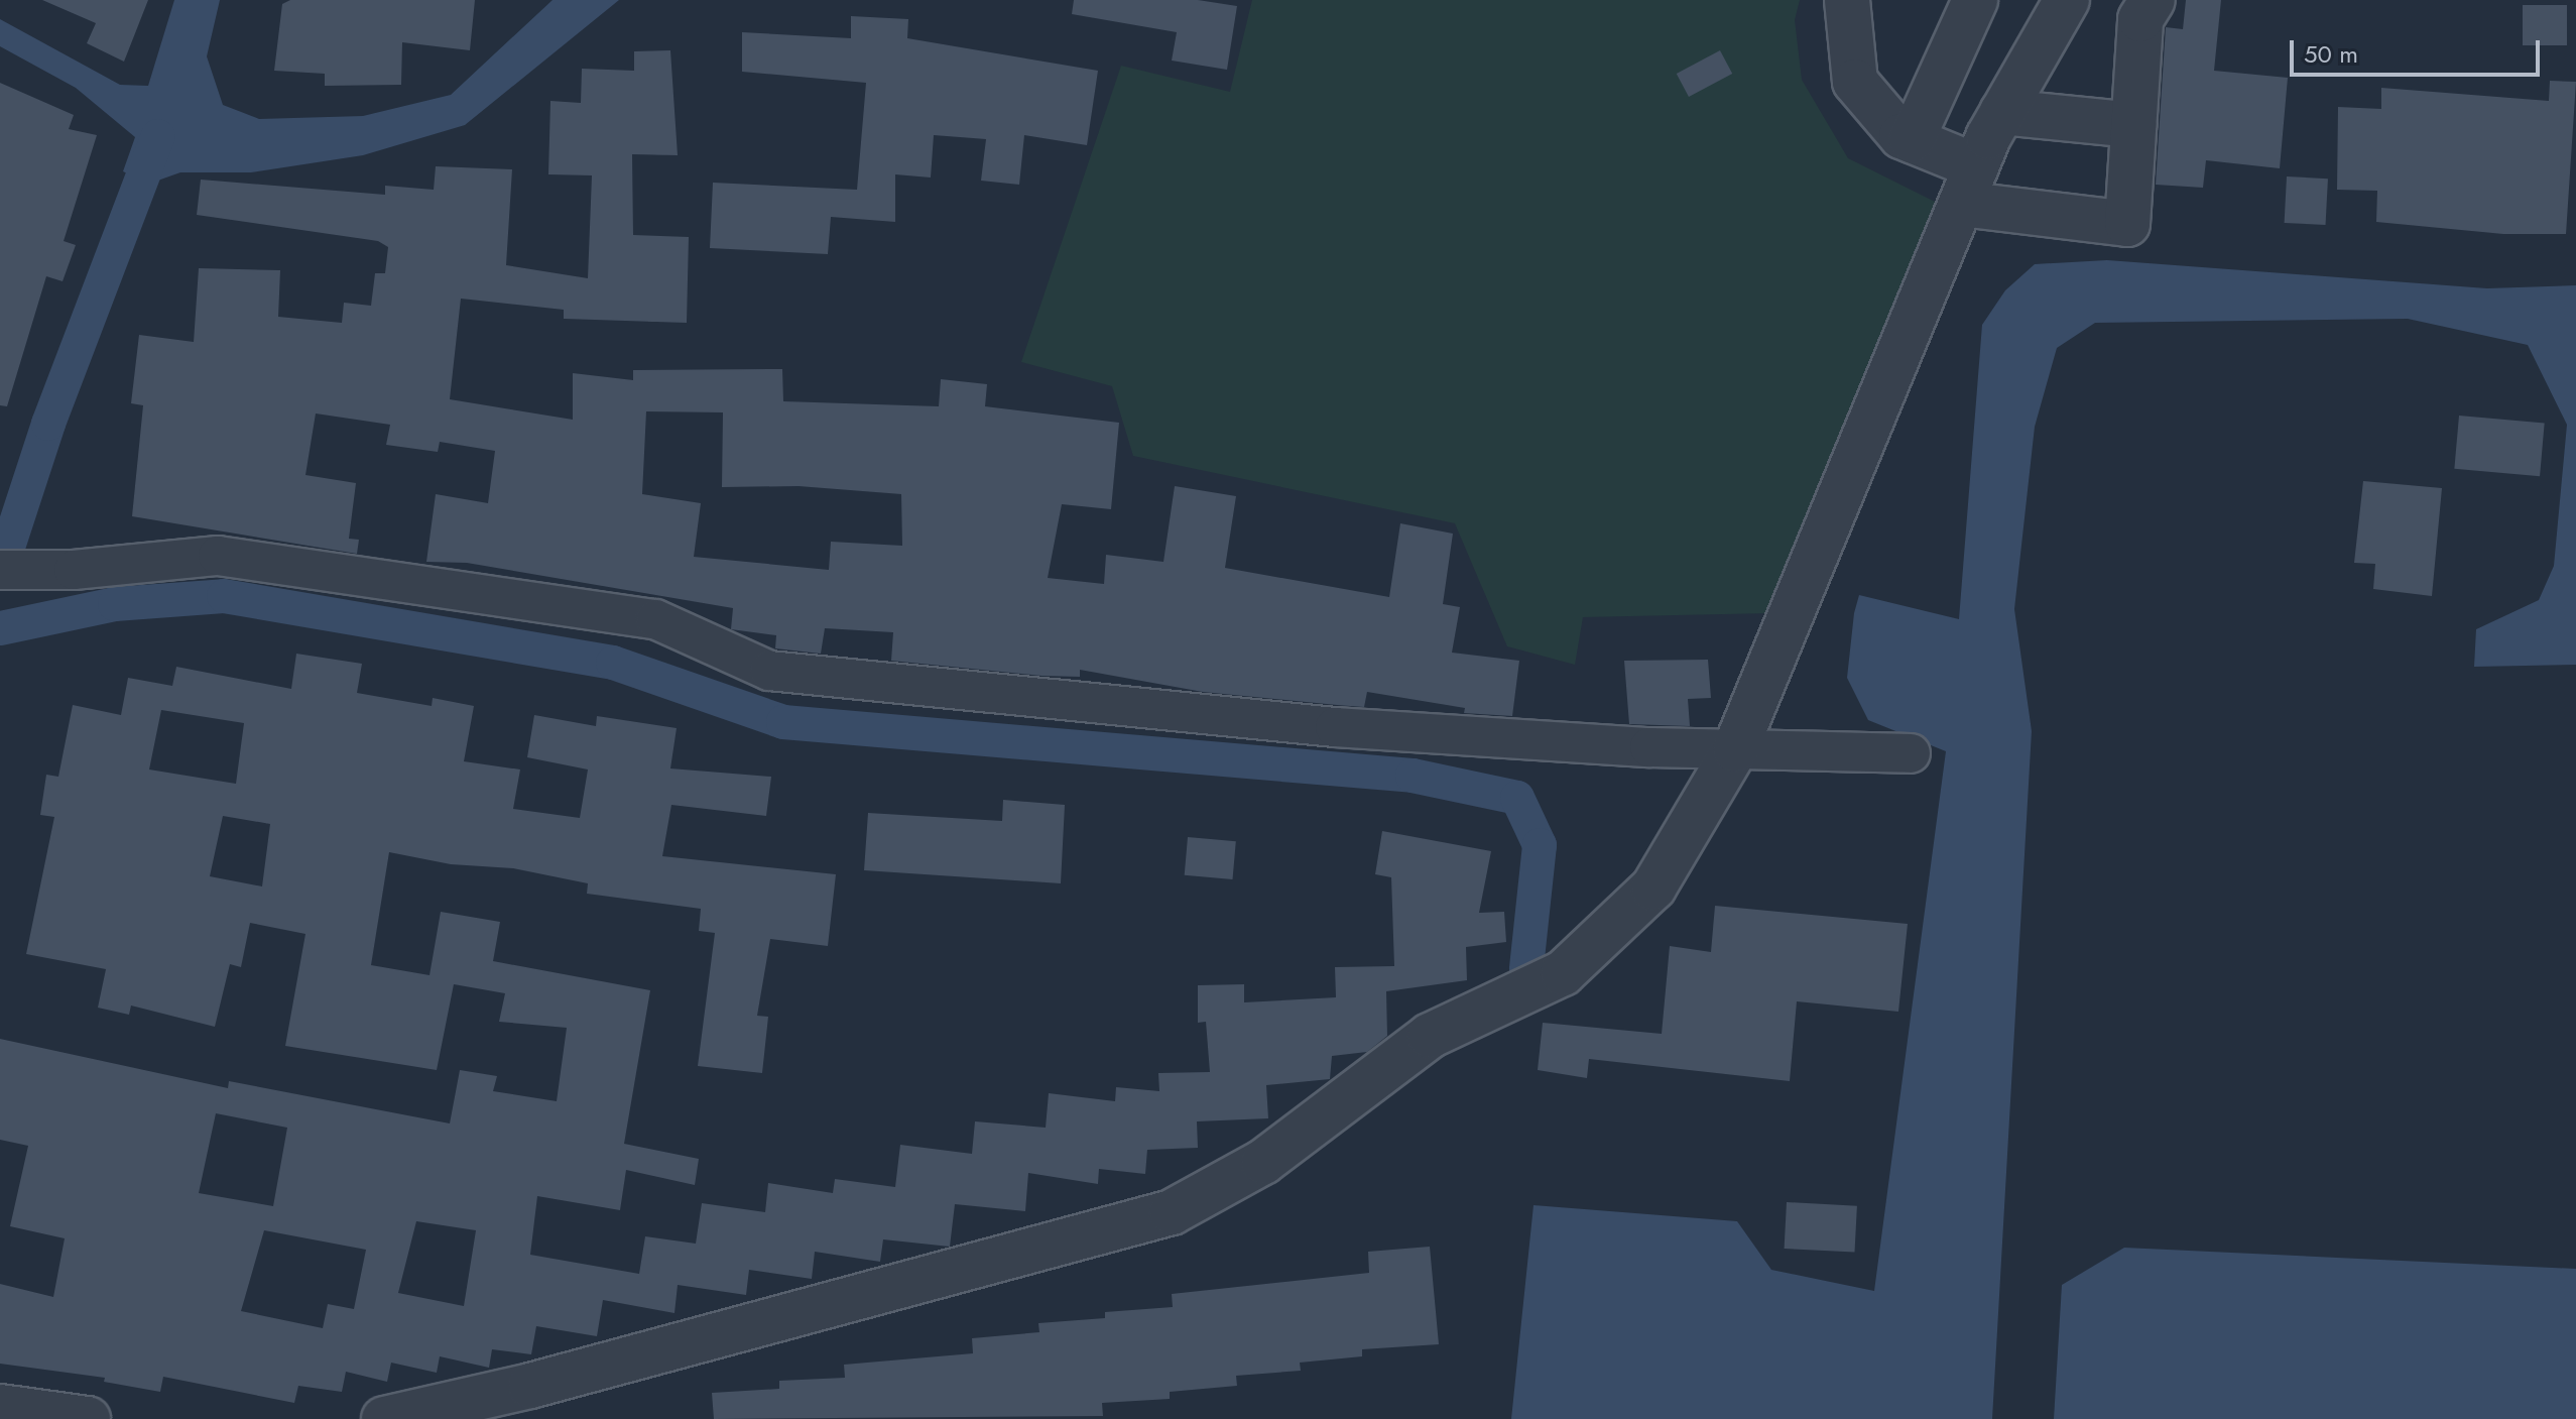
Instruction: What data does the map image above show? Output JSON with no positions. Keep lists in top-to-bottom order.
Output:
{
  "scale_bar": "50 m"
}
